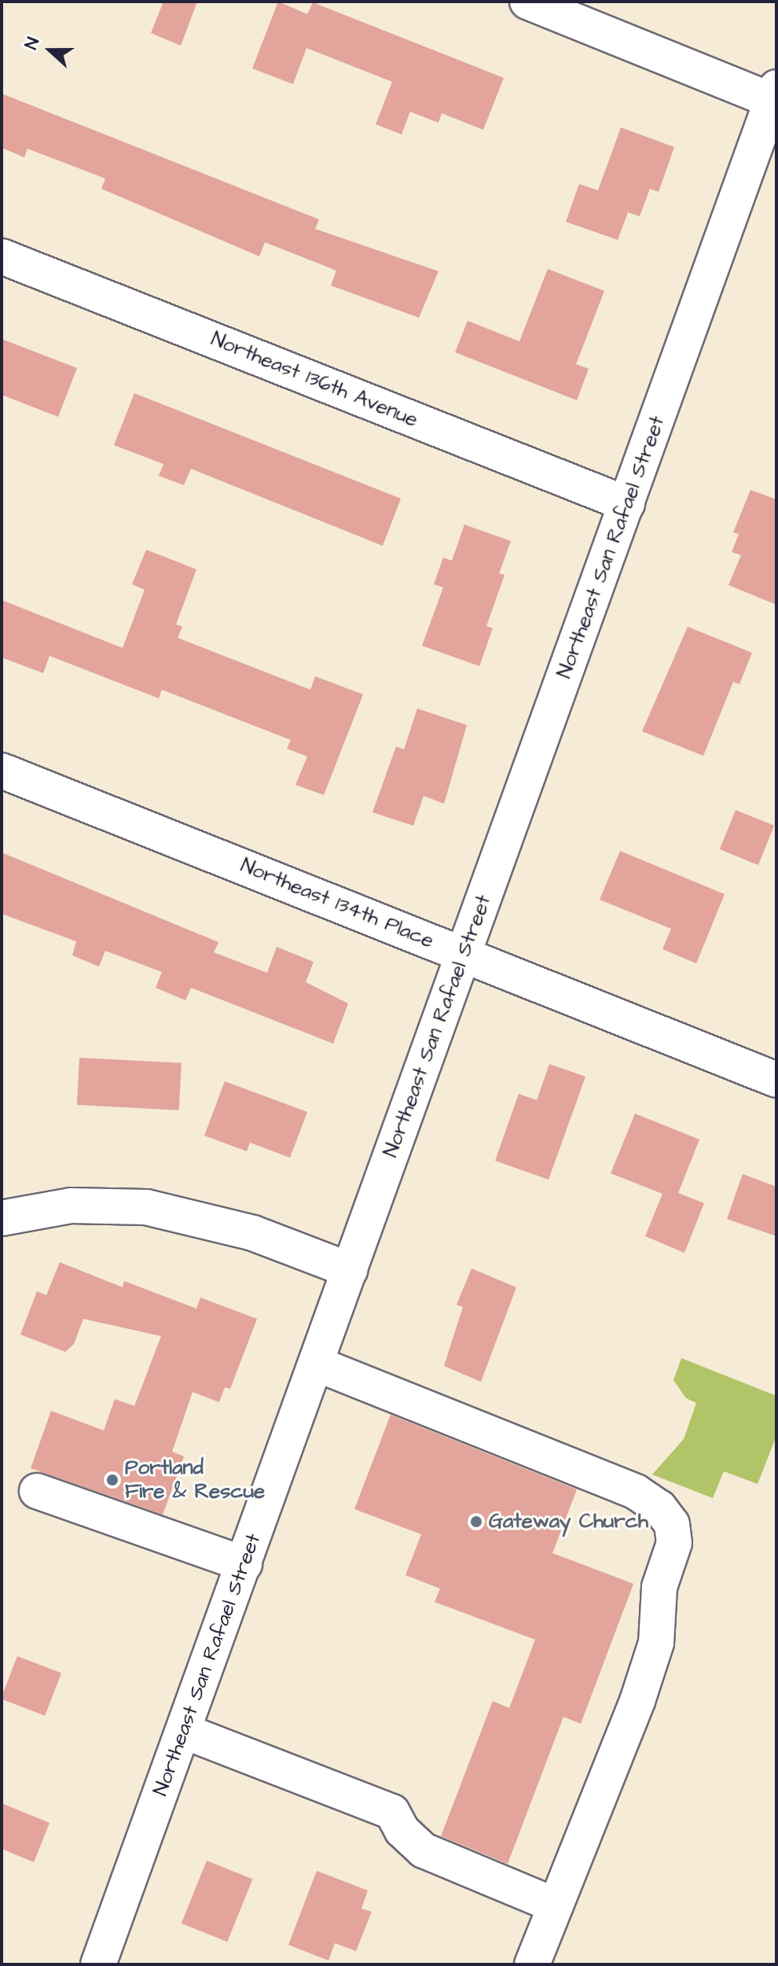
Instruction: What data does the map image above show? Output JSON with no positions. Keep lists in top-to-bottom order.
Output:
{
  "streets": {
    "street": ["Northeast 136th Avenue", "Northeast San Rafael Street", "Northeast 134th Place"]
  },
  "crossings": [
    ["Northeast 136th Avenue", "Northeast San Rafael Street"],
    ["Northeast San Rafael Street", "Northeast 134th Place"]
  ],
  "places": ["Portland Fire & Rescue", "Gateway Church"],
  "north": "left"
}
